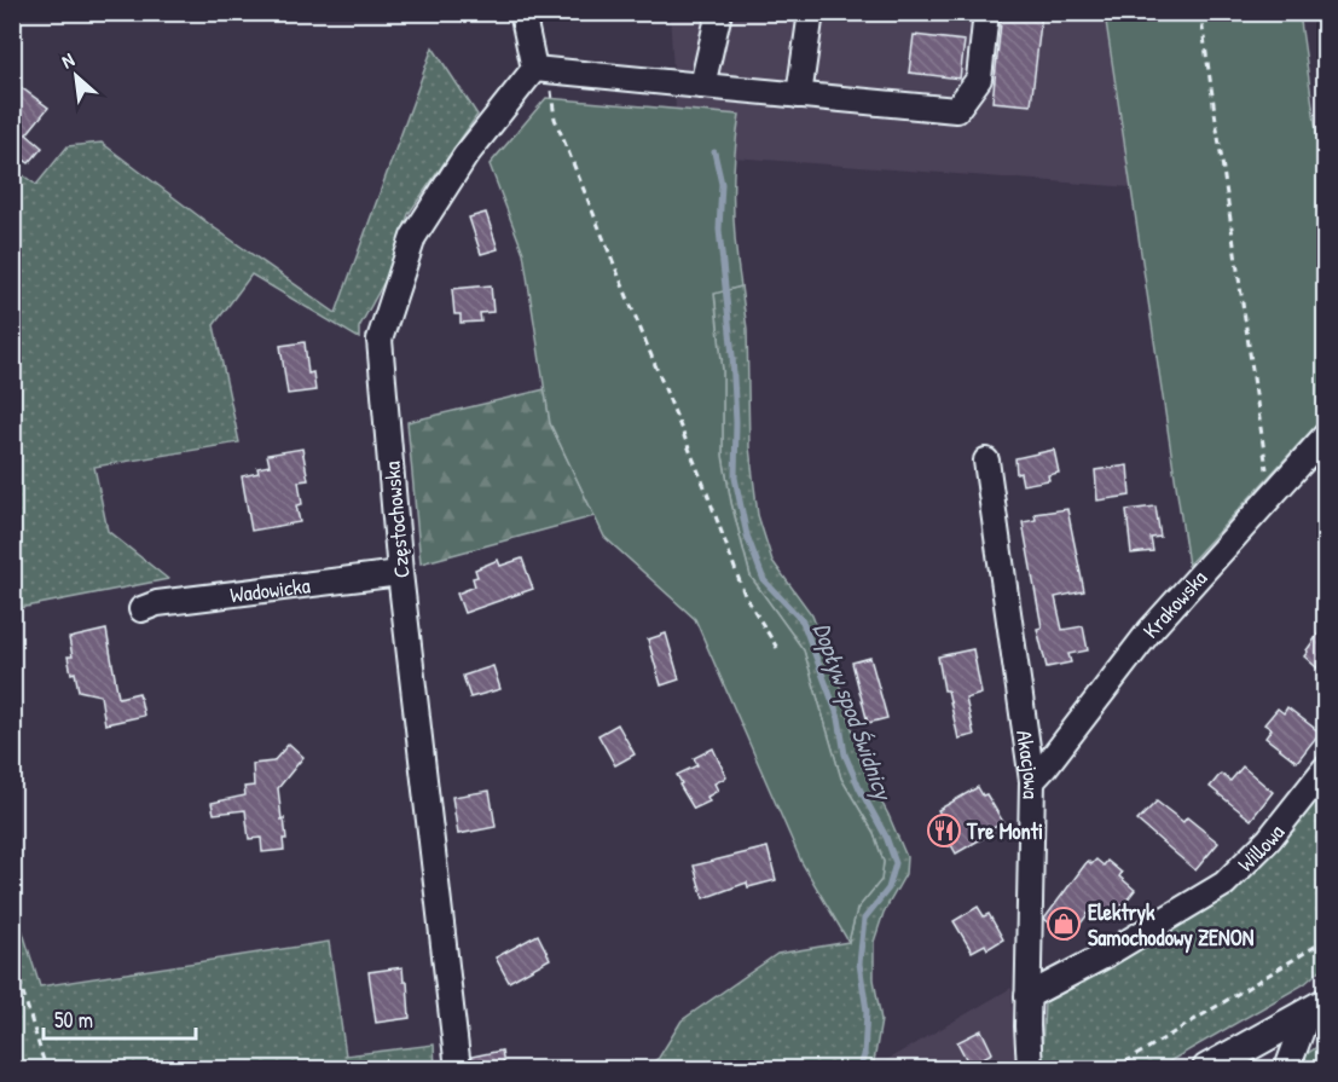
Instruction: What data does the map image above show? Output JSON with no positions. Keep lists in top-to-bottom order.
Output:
{
  "streets": {
    "street": [
      "Częstochowska",
      "Wadowicka",
      "Krakowska",
      "Akacjowa",
      "Willowa"
    ]
  },
  "crossings": [
    ["Częstochowska", "Wadowicka"],
    ["Krakowska", "Akacjowa"],
    ["Akacjowa", "Willowa"]
  ],
  "water": ["Dopływ spod Świdnicy"],
  "places": {
    "restaurant": ["Tre Monti"],
    "shop": ["Elektryk Samochodowy ZENON"]
  },
  "scale_bar": "50 m",
  "north": "top left"
}
